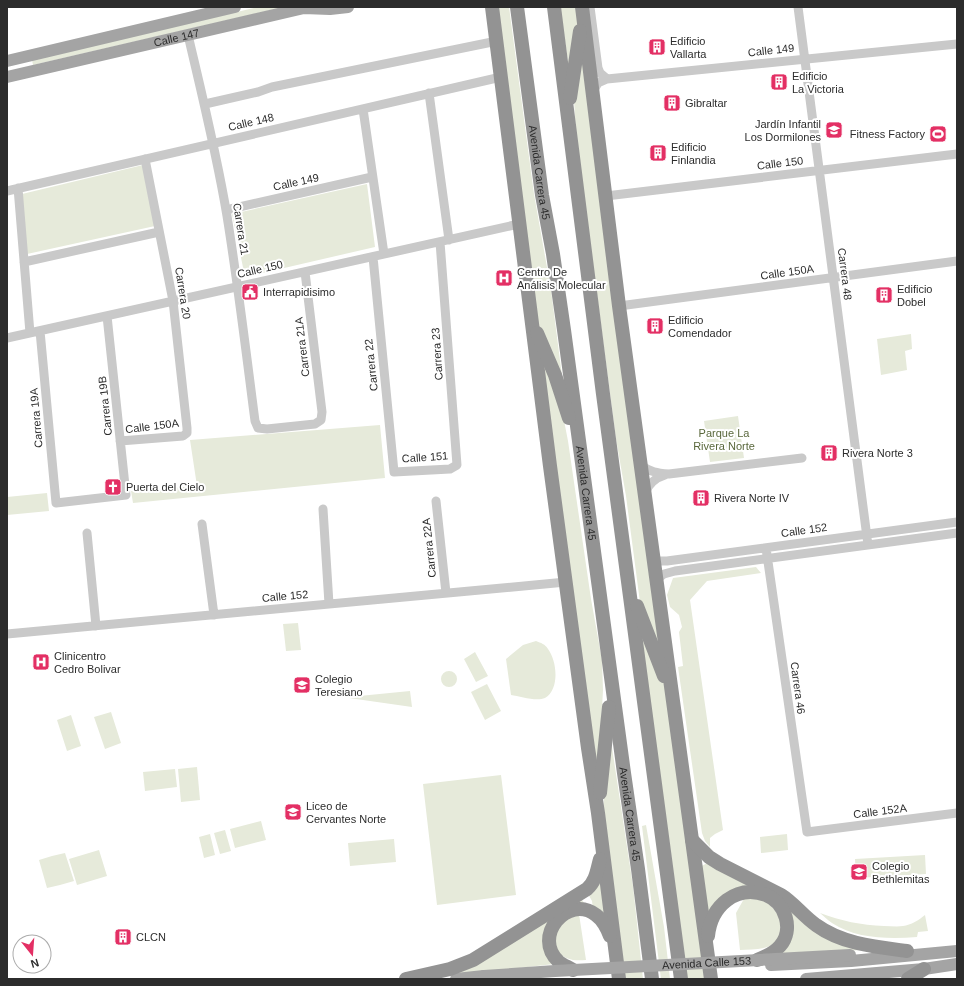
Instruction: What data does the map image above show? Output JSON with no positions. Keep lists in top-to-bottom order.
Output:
{
  "streets": {
    "highway": ["Avenida Carrera 45"],
    "main road": ["Calle 147", "Avenida Calle 153"],
    "street": [
      "Calle 149",
      "Calle 148",
      "Calle 150",
      "Carrera 21",
      "Calle 150A",
      "Carrera 48",
      "Carrera 20",
      "Carrera 21A",
      "Carrera 23",
      "Carrera 22",
      "Carrera 19B",
      "Carrera 19A",
      "Calle 151",
      "Calle 152",
      "Carrera 22A",
      "Carrera 46",
      "Calle 152A"
    ]
  },
  "crossings": [
    ["Calle 147", "Carrera 21"],
    ["Calle 149", "Carrera 21"],
    ["Calle 149", "Carrera 48"],
    ["Calle 148", "Carrera 21"],
    ["Calle 148", "Carrera 20"],
    ["Calle 148", "Carrera 23"],
    ["Calle 150", "Carrera 21"],
    ["Calle 150", "Carrera 48"],
    ["Calle 150", "Carrera 20"],
    ["Calle 150", "Carrera 21A"],
    ["Calle 150", "Carrera 23"],
    ["Calle 150", "Carrera 22"],
    ["Calle 150", "Carrera 19B"],
    ["Calle 150", "Carrera 19A"],
    ["Carrera 21", "Carrera 21A"],
    ["Calle 150A", "Carrera 48"],
    ["Calle 150A", "Carrera 20"],
    ["Calle 150A", "Carrera 19B"],
    ["Carrera 48", "Calle 152"],
    ["Carrera 23", "Calle 151"],
    ["Carrera 22", "Calle 151"],
    ["Carrera 19B", "Carrera 19A"],
    ["Calle 152", "Carrera 22A"],
    ["Calle 152", "Carrera 46"],
    ["Carrera 46", "Calle 152A"]
  ],
  "parks": ["Parque La Rivera Norte"],
  "places": {
    "building": [
      "Edificio Vallarta",
      "Edificio La Victoria",
      "Gibraltar",
      "Edificio Finlandia",
      "Edificio Dobel",
      "Edificio Comendador",
      "Rivera Norte 3",
      "Rivera Norte IV",
      "CLCN"
    ],
    "school or university": [
      "Jardín Infantil Los Dormilones",
      "Colegio Teresiano",
      "Liceo de Cervantes Norte",
      "Colegio Bethlemitas"
    ],
    "sports": ["Fitness Factory"],
    "hospital": ["Centro De Análisis Molecular", "Clinicentro Cedro Bolivar"],
    "public building": ["Interrapidisimo"],
    "church": ["Puerta del Cielo"]
  },
  "north": "bottom"
}
